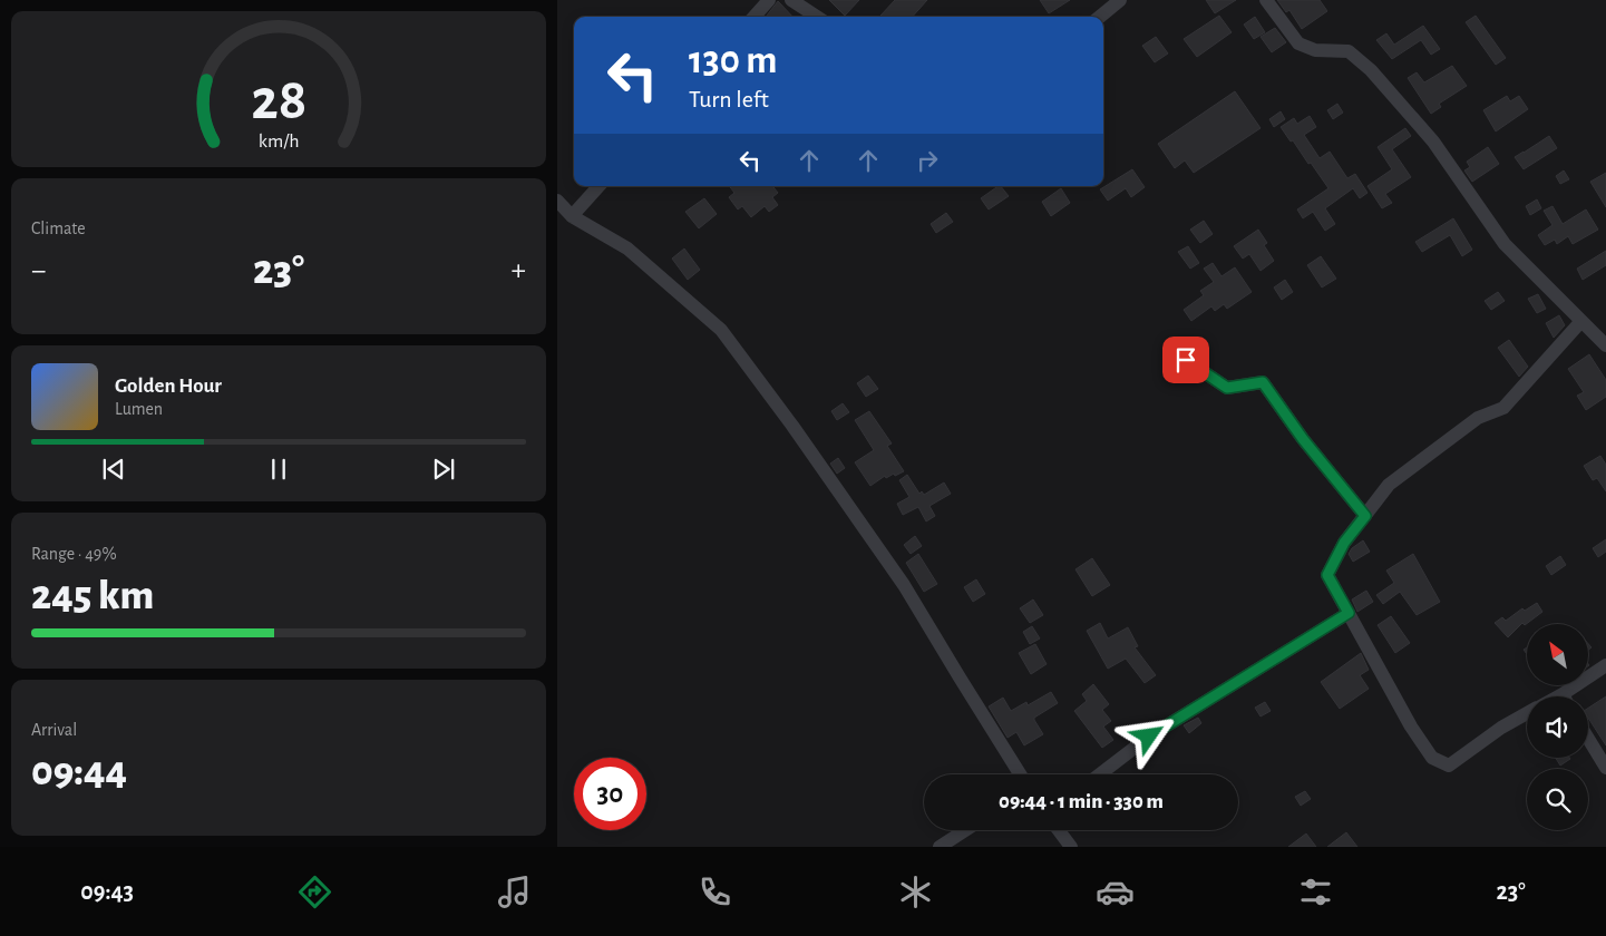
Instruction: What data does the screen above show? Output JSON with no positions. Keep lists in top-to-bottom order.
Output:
{
  "north": "top left",
  "page": {
    "turn": ["130 m", "Turn left"],
    "tile": [
      "Climate",
      ["Range · 49%", "245 km"],
      ["Arrival", "09:44"]
    ],
    "heat": ["−", "23°", "+"],
    "song": ["Golden Hour", "Lumen"],
    "limit": "30",
    "trip": "09:44 · 1 min · 330 m",
    "tabs": ["09:43", "23°"],
    "gauge": ["28", "km/h"]
  }
}
